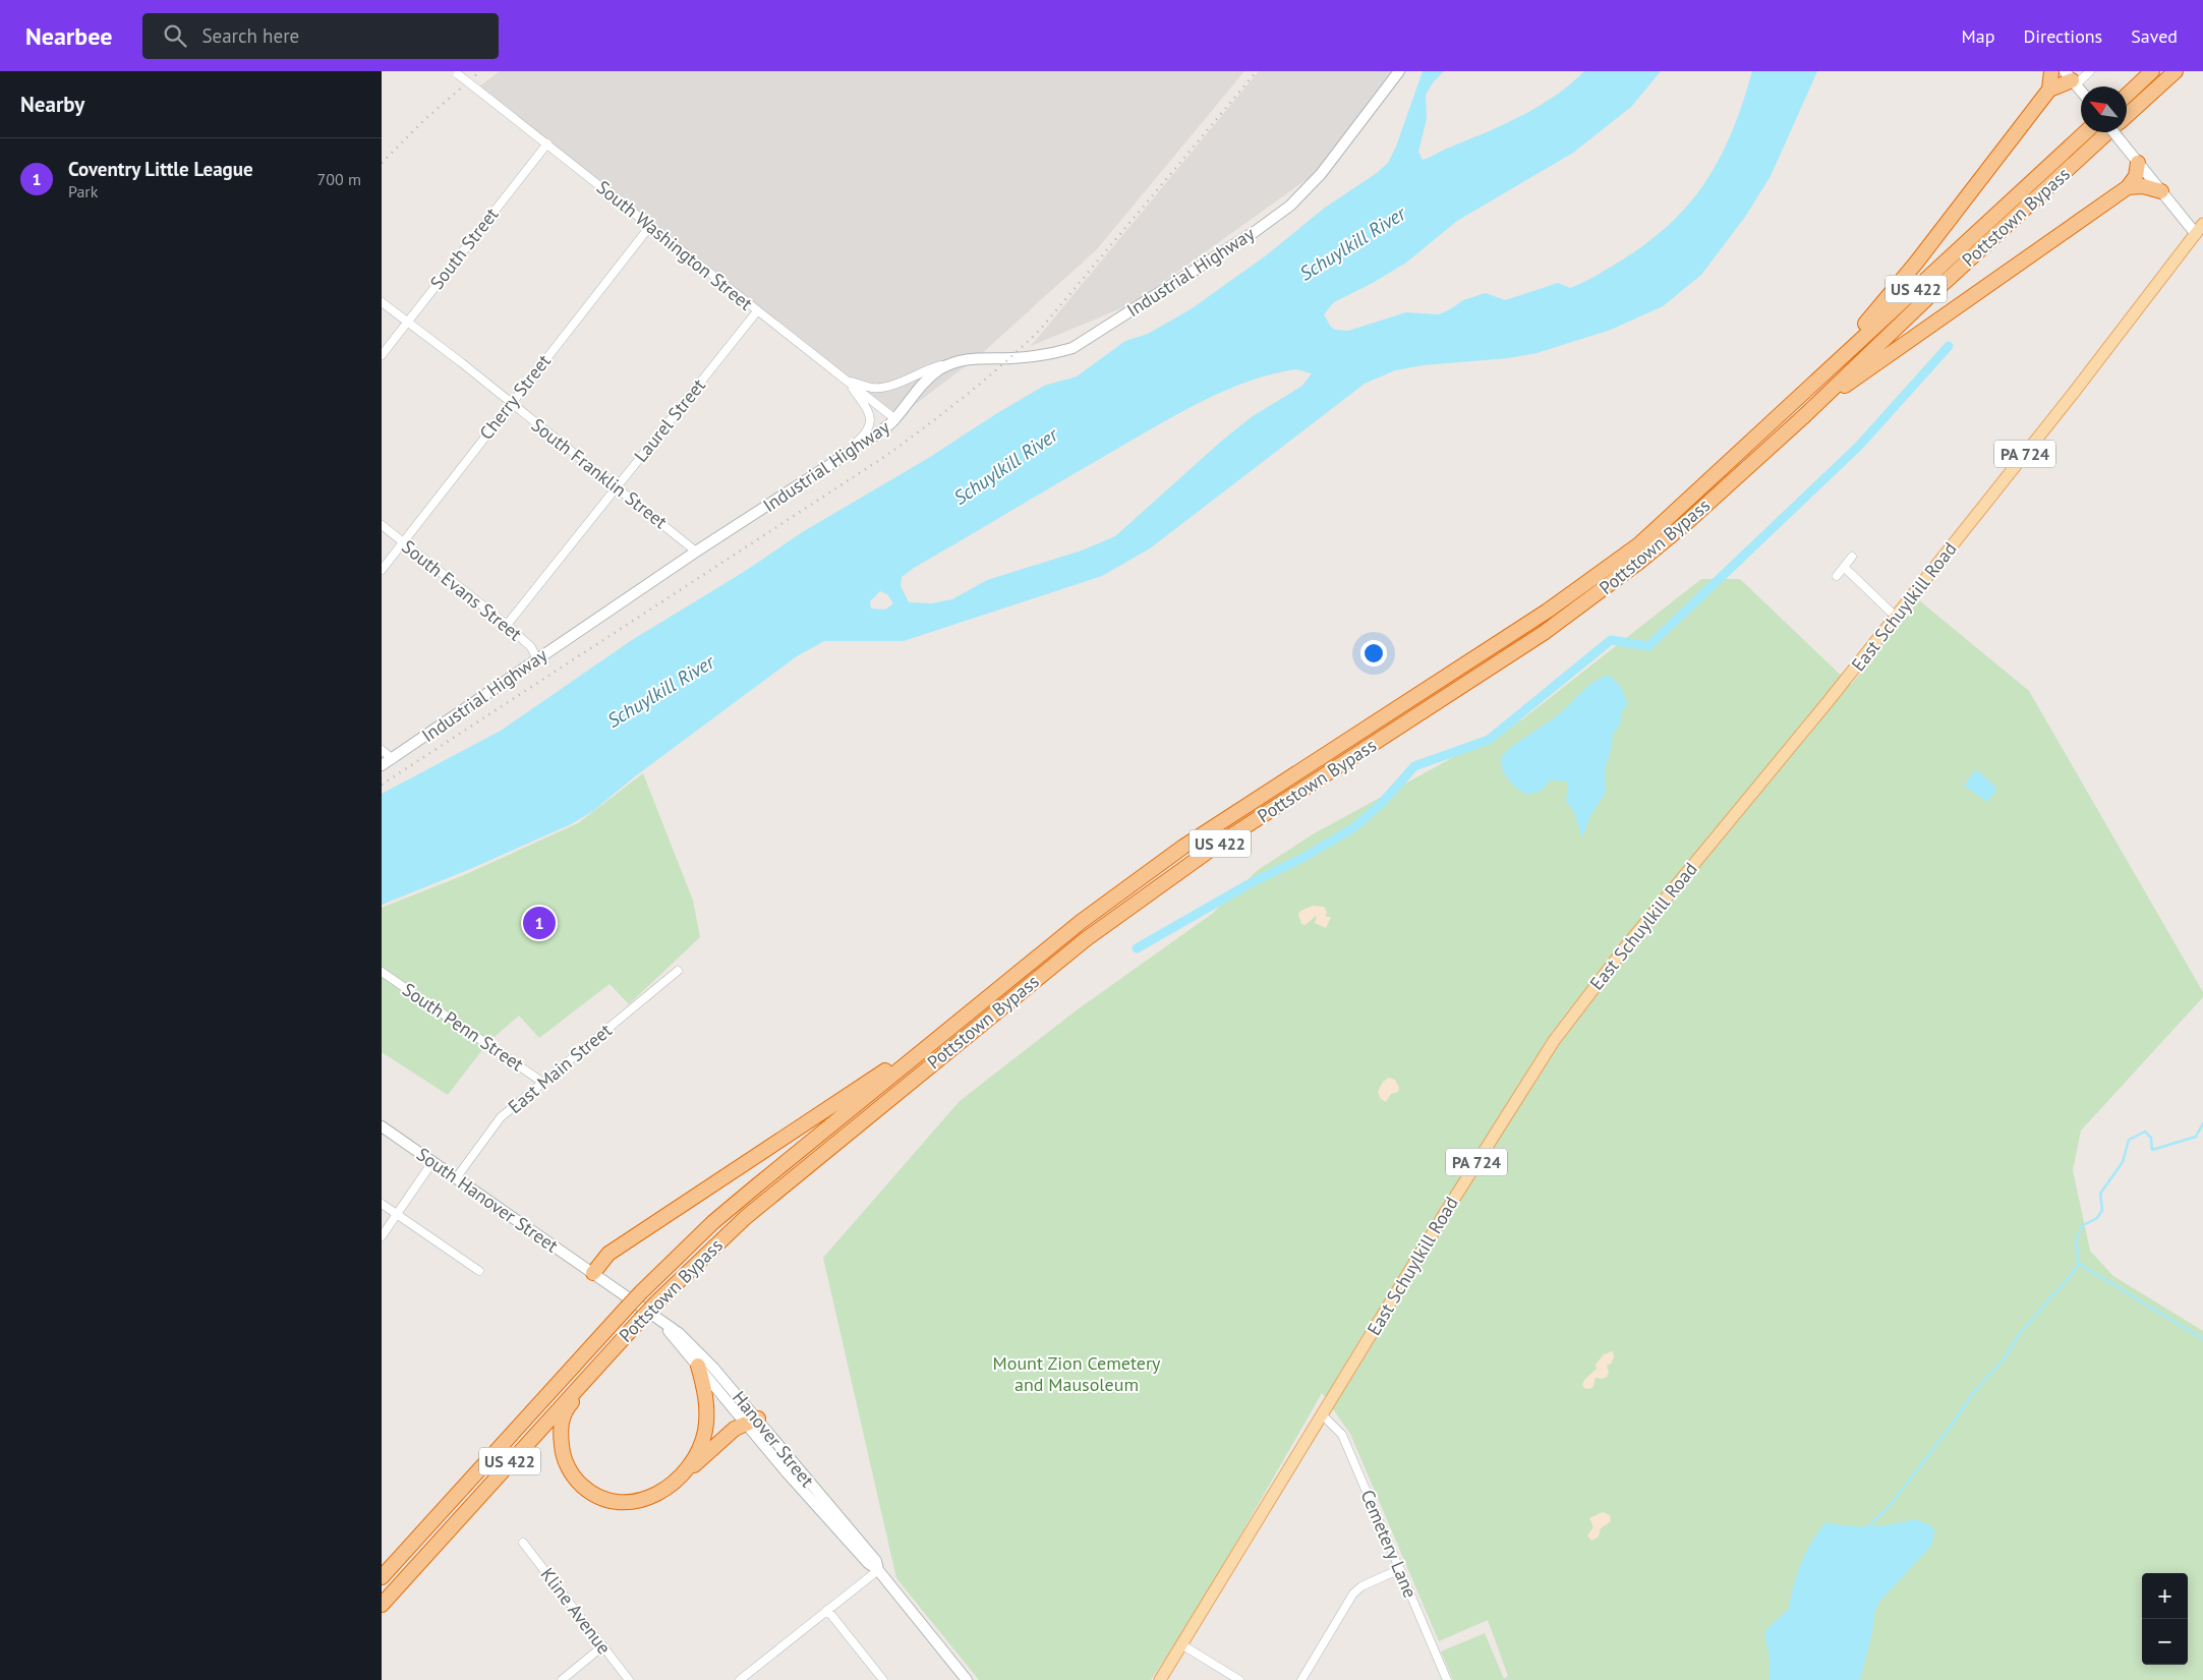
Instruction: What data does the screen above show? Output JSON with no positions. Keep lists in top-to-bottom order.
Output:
{
  "streets": {
    "highway": ["Pottstown Bypass", "US 422"],
    "main road": ["PA 724", "East Schuylkill Road"],
    "street": [
      "South Washington Street",
      "South Street",
      "Industrial Highway",
      "Cherry Street",
      "Laurel Street",
      "South Franklin Street",
      "South Evans Street",
      "South Penn Street",
      "East Main Street",
      "South Hanover Street",
      "Hanover Street",
      "Cemetery Lane",
      "Kline Avenue"
    ]
  },
  "crossings": [
    ["South Washington Street", "South Street"],
    ["South Washington Street", "Industrial Highway"],
    ["South Washington Street", "Cherry Street"],
    ["South Washington Street", "Laurel Street"],
    ["South Street", "South Franklin Street"],
    ["Industrial Highway", "South Franklin Street"],
    ["Industrial Highway", "South Evans Street"],
    ["Cherry Street", "South Franklin Street"],
    ["Cherry Street", "South Evans Street"],
    ["Laurel Street", "South Franklin Street"],
    ["Laurel Street", "South Evans Street"],
    ["East Schuylkill Road", "Cemetery Lane"],
    ["South Penn Street", "East Main Street"],
    ["East Main Street", "South Hanover Street"],
    ["South Hanover Street", "Hanover Street"]
  ],
  "water": ["Schuylkill River"],
  "parks": ["Mount Zion Cemetery and Mausoleum"],
  "north": "top left",
  "page": {
    "header": "Nearbee",
    "search": "Search here",
    "nav": ["Map", "Directions", "Saved"],
    "heading": "Nearby",
    "list": [
      {
        "mark": "1",
        "name": "Coventry Little League",
        "note": "Park",
        "value": "700 m"
      }
    ],
    "pins": "1",
    "map_buttons": ["+", "−"]
  }
}
